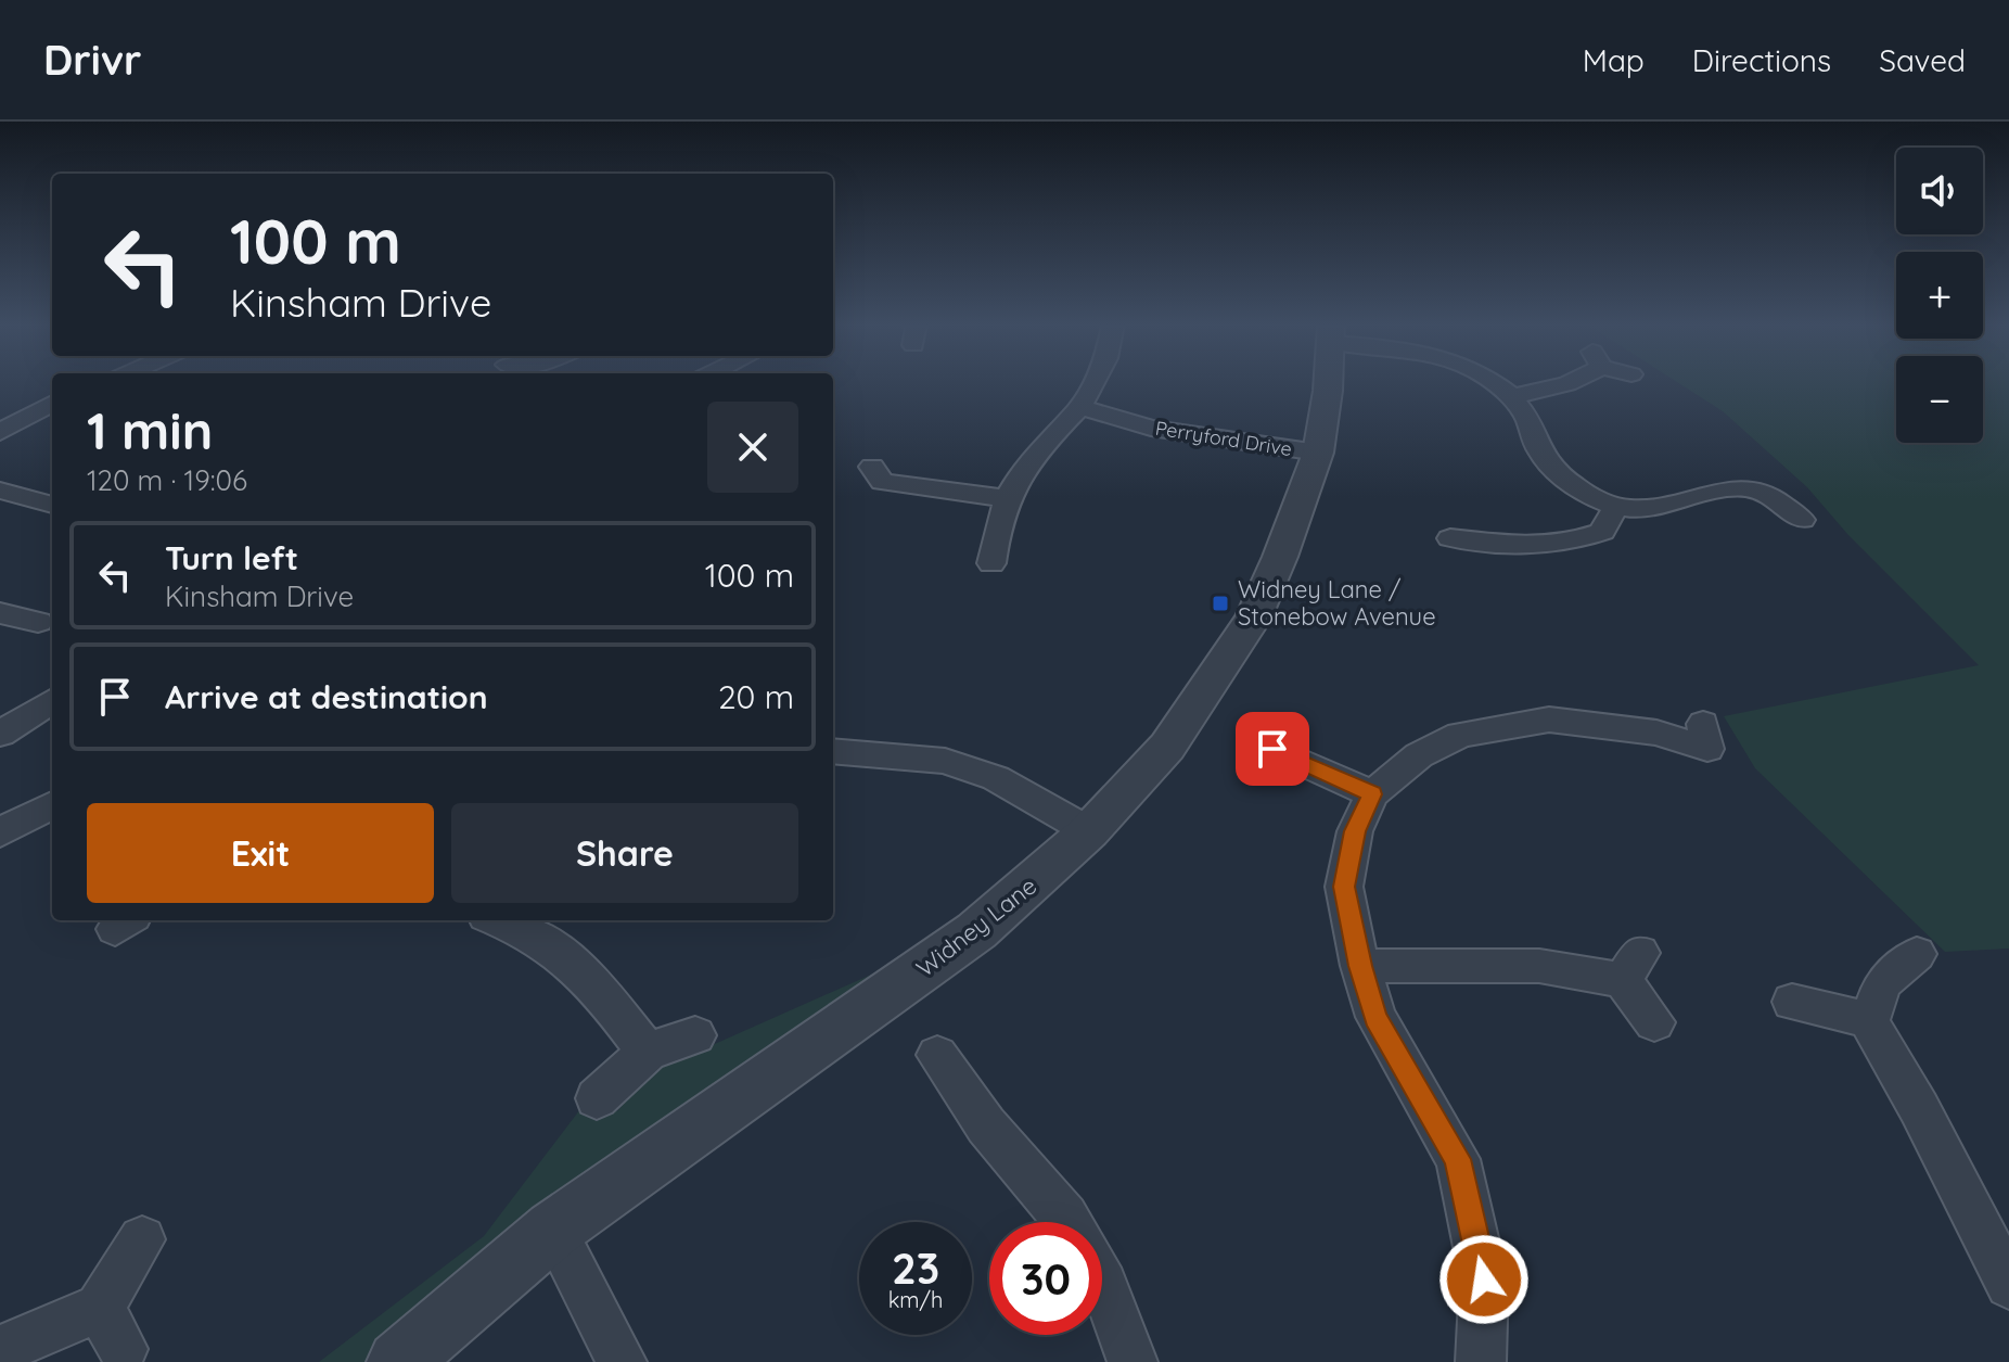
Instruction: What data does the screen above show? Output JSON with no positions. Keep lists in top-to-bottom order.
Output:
{
  "streets": {
    "street": ["Perryford Drive", "Widney Lane"]
  },
  "crossings": [
    ["Perryford Drive", "Widney Lane"]
  ],
  "places": {
    "transit": ["Widney Lane / Stonebow Avenue"]
  },
  "page": {
    "header": "Drivr",
    "nav": ["Map", "Directions", "Saved"],
    "map_buttons": ["+", "−"],
    "turn": ["100 m", "Kinsham Drive"],
    "heading": ["1 min", "120 m · 19:06"],
    "list": [
      {
        "name": "Turn left",
        "note": "Kinsham Drive",
        "value": "100 m"
      },
      {
        "name": "Arrive at destination",
        "value": "20 m"
      }
    ],
    "buttons": ["Exit", "Share"],
    "speed": "23 km/h",
    "limit": "30"
  }
}
